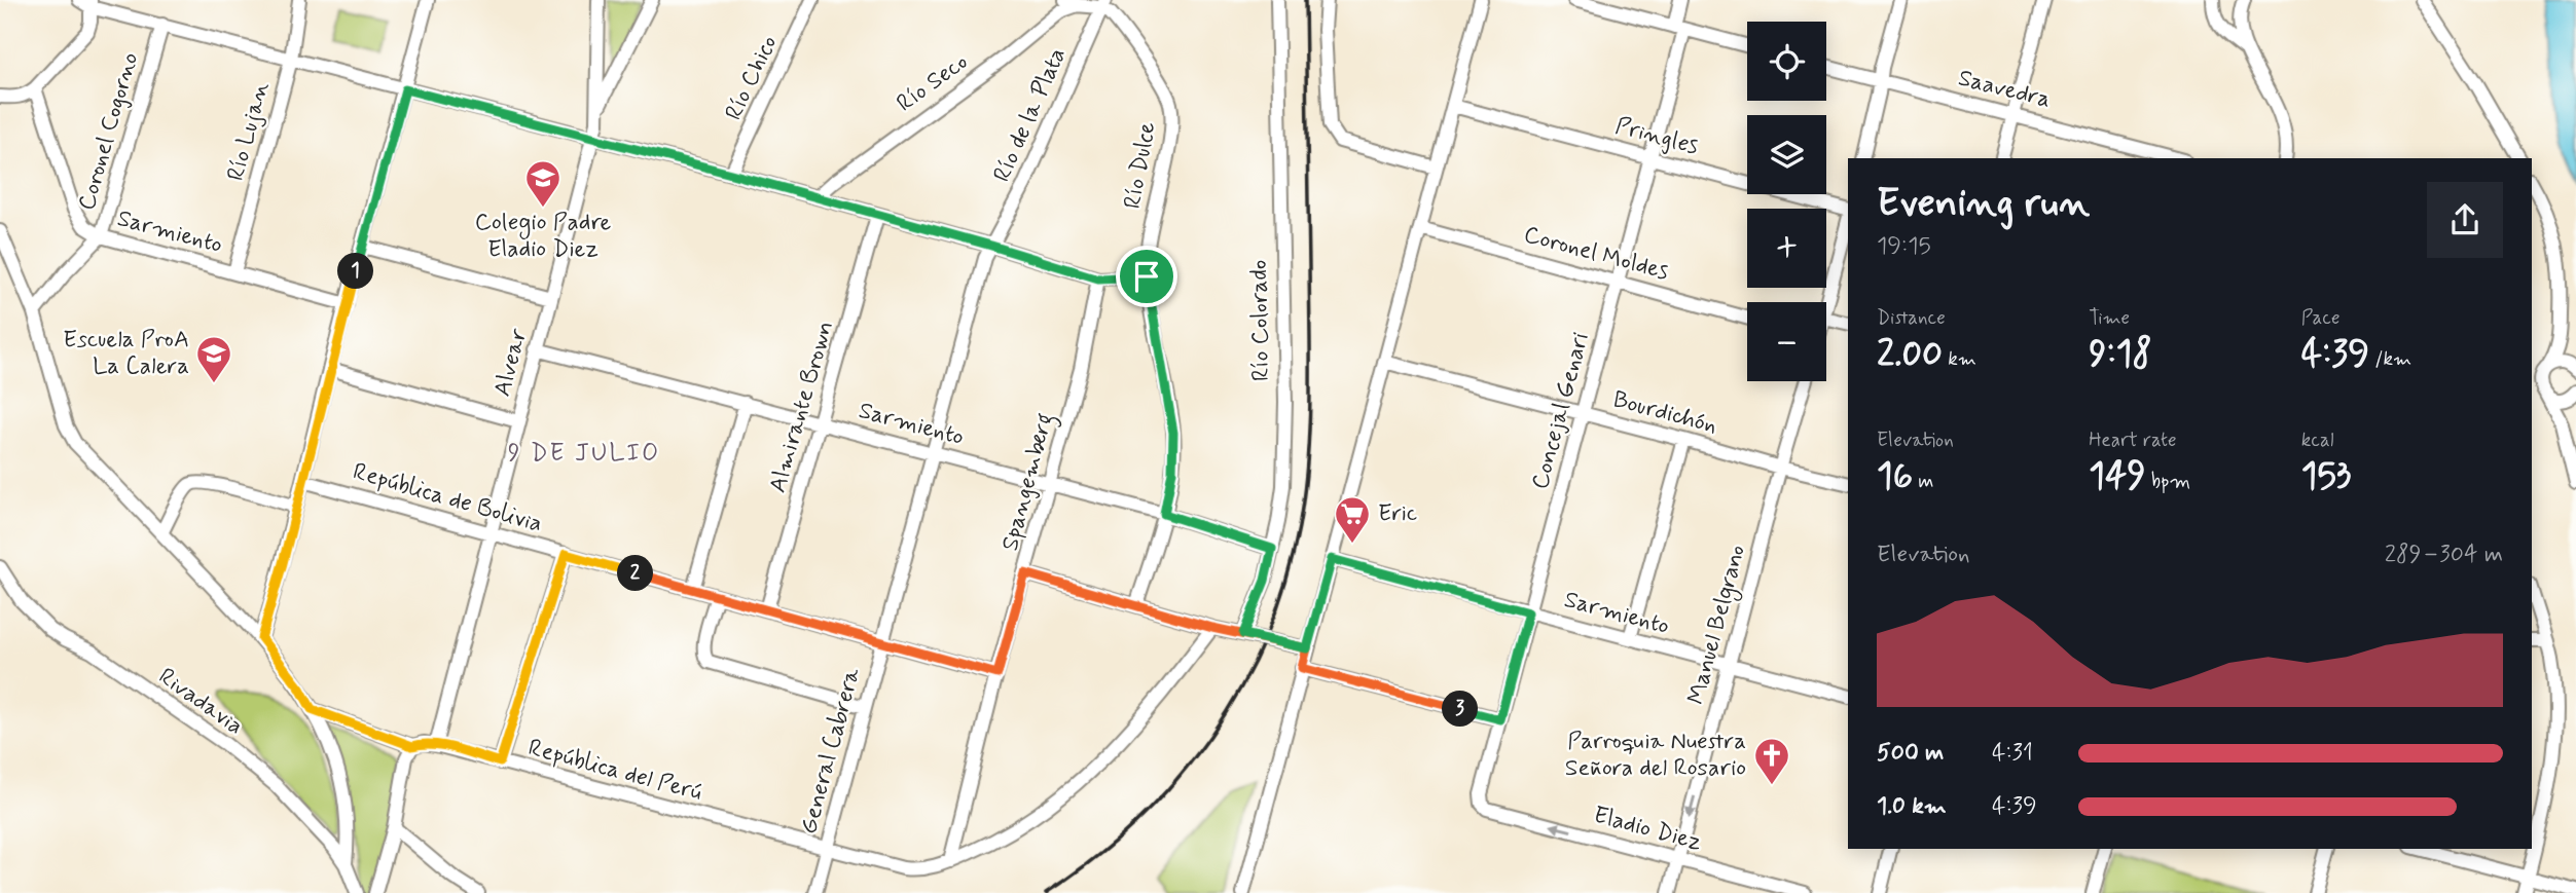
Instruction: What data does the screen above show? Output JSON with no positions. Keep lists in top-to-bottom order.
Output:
{
  "streets": {
    "street": [
      "Río Chico",
      "Río Seco",
      "Saavedra",
      "Río de la Plata",
      "Coronel Cogorno",
      "Río Lujan",
      "Pringles",
      "Río Dulce",
      "Sarmiento",
      "Coronel Moldes",
      "Río Colorado",
      "Alvear",
      "Almirante Brown",
      "Concejal Genari",
      "Bourdichón",
      "Spangemberg",
      "República de Bolivia",
      "Manuel Belgrano",
      "Rivadavia",
      "General Cabrera",
      "República del Perú",
      "Eladio Diez"
    ]
  },
  "crossings": [
    ["Río de la Plata", "Río Dulce"],
    ["Río de la Plata", "General Cabrera"],
    ["Coronel Cogorno", "Sarmiento"],
    ["Río Lujan", "Sarmiento"],
    ["Pringles", "Concejal Genari"],
    ["Río Dulce", "Sarmiento"],
    ["Sarmiento", "Río Colorado"],
    ["Sarmiento", "Alvear"],
    ["Sarmiento", "Almirante Brown"],
    ["Sarmiento", "Concejal Genari"],
    ["Sarmiento", "Spangemberg"],
    ["Sarmiento", "Manuel Belgrano"],
    ["Sarmiento", "General Cabrera"],
    ["Coronel Moldes", "Concejal Genari"],
    ["Alvear", "República de Bolivia"],
    ["Alvear", "República del Perú"],
    ["Almirante Brown", "República de Bolivia"],
    ["Concejal Genari", "Bourdichón"],
    ["Concejal Genari", "Eladio Diez"],
    ["Bourdichón", "Manuel Belgrano"],
    ["Spangemberg", "República de Bolivia"],
    ["República de Bolivia", "General Cabrera"],
    ["Manuel Belgrano", "Eladio Diez"],
    ["General Cabrera", "República del Perú"]
  ],
  "one_way": ["Manuel Belgrano", "Eladio Diez"],
  "districts": ["9 DE JULIO"],
  "places": {
    "school or university": ["Colegio Padre Eladio Diez", "Escuela ProA La Calera"],
    "supermarket": ["Eric"],
    "church": ["Parroquia Nuestra Señora del Rosario"]
  },
  "page": {
    "map_buttons": ["+", "−"],
    "heading": ["Evening run", "19:15"],
    "pins": ["1", "2", "3"],
    "stats": [
      ["Distance", "2.00 km"],
      ["Time", "9:18"],
      ["Pace", "4:39 /km"],
      ["Elevation", "16 m"],
      ["Heart rate", "149 bpm"],
      ["kcal", "153"]
    ],
    "chart": ["Elevation", "289–304 m"],
    "list": [
      {
        "name": "500 m",
        "note": "4:31"
      },
      {
        "name": "1.0 km",
        "note": "4:39"
      }
    ]
  }
}
